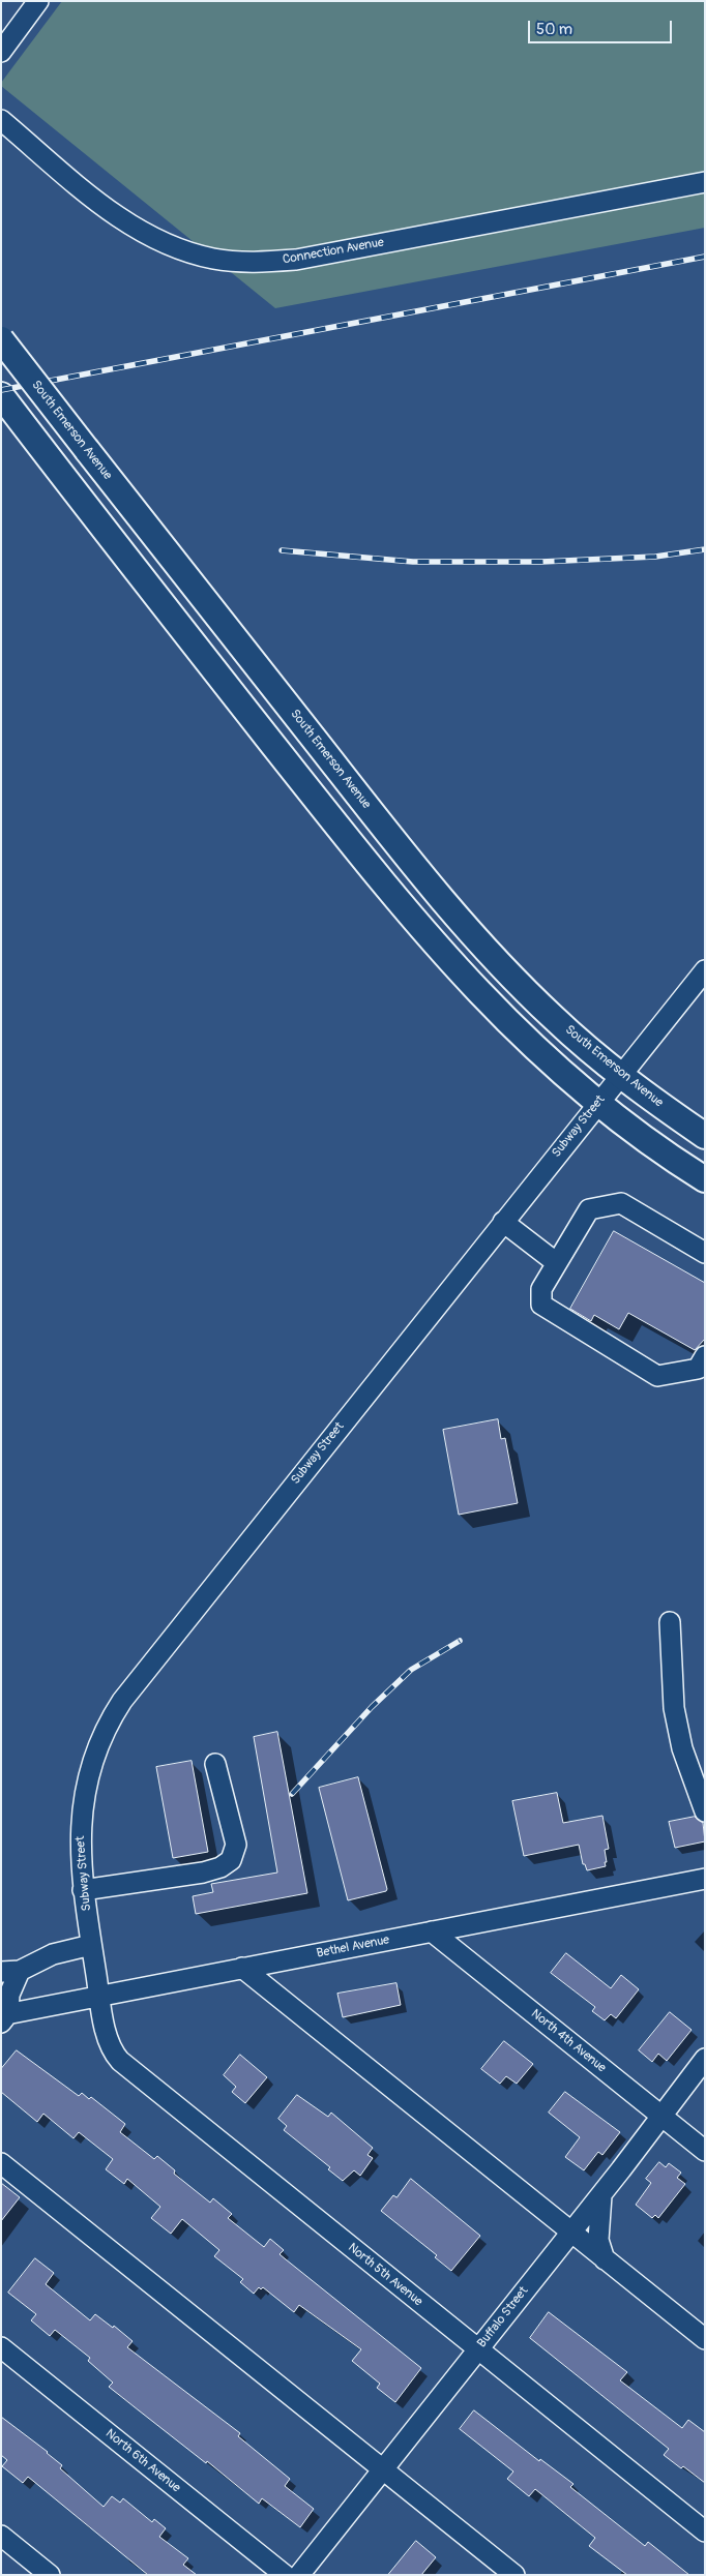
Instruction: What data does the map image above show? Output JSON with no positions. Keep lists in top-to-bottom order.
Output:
{
  "streets": {
    "main road": ["South Emerson Avenue"],
    "street": [
      "Connection Avenue",
      "Subway Street",
      "Bethel Avenue",
      "North 4th Avenue",
      "North 5th Avenue",
      "Buffalo Street",
      "North 6th Avenue"
    ]
  },
  "crossings": [
    ["South Emerson Avenue", "Subway Street"],
    ["Subway Street", "Bethel Avenue"],
    ["Subway Street", "North 5th Avenue"],
    ["Bethel Avenue", "North 4th Avenue"],
    ["Bethel Avenue", "North 5th Avenue"],
    ["North 4th Avenue", "Buffalo Street"],
    ["North 5th Avenue", "Buffalo Street"]
  ],
  "scale_bar": "50 m"
}
